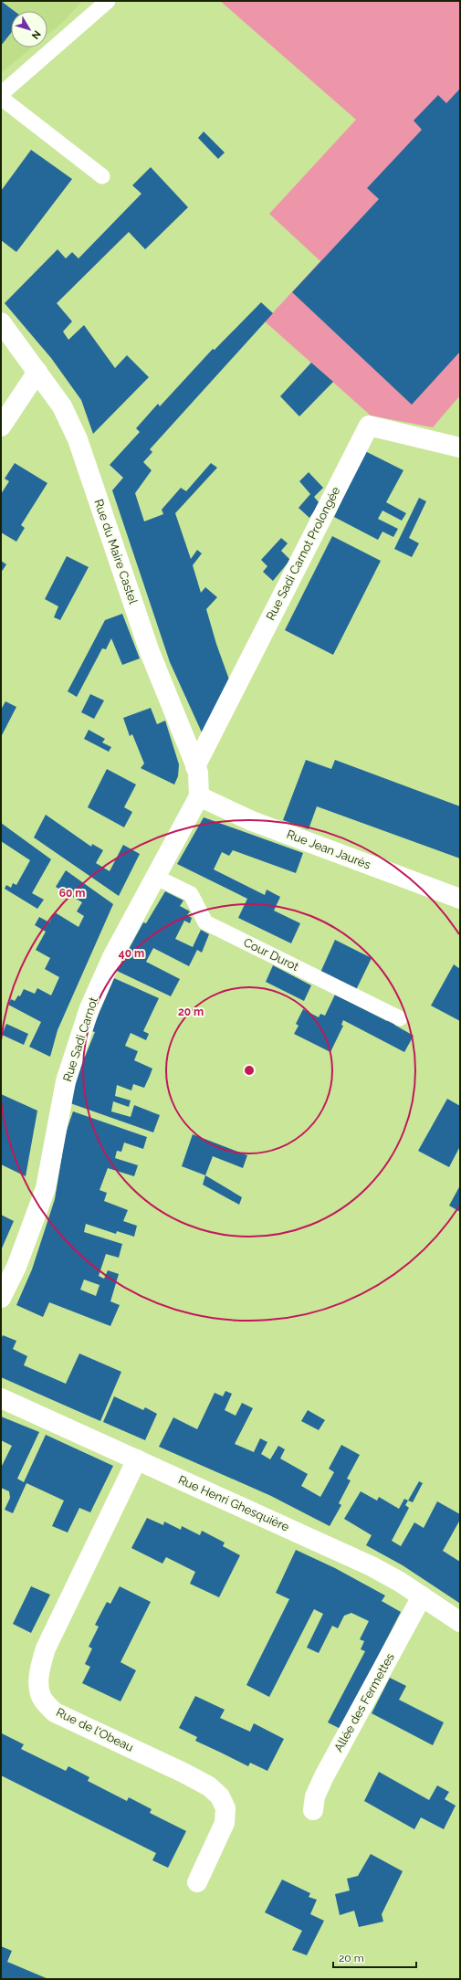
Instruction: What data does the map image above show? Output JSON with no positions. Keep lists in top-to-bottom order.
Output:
{
  "streets": {
    "street": [
      "Rue du Maire Castel",
      "Rue Sadi Carnot Prolongée",
      "Rue Jean Jaurès",
      "Rue Sadi Carnot",
      "Rue Henri Ghesquière",
      "Allée des Fermettes",
      "Rue de l'Obeau"
    ],
    "lane": ["Cour Durot"]
  },
  "crossings": [
    ["Rue du Maire Castel", "Rue Sadi Carnot Prolongée"],
    ["Rue du Maire Castel", "Rue Jean Jaurès"],
    ["Rue du Maire Castel", "Rue Sadi Carnot"],
    ["Rue Jean Jaurès", "Rue Sadi Carnot"],
    ["Cour Durot", "Rue Sadi Carnot"],
    ["Rue Henri Ghesquière", "Allée des Fermettes"],
    ["Rue Henri Ghesquière", "Rue de l'Obeau"]
  ],
  "scale_bar": "20 m",
  "north": "bottom right",
  "rings": ["60 m", "40 m", "20 m"]
}
